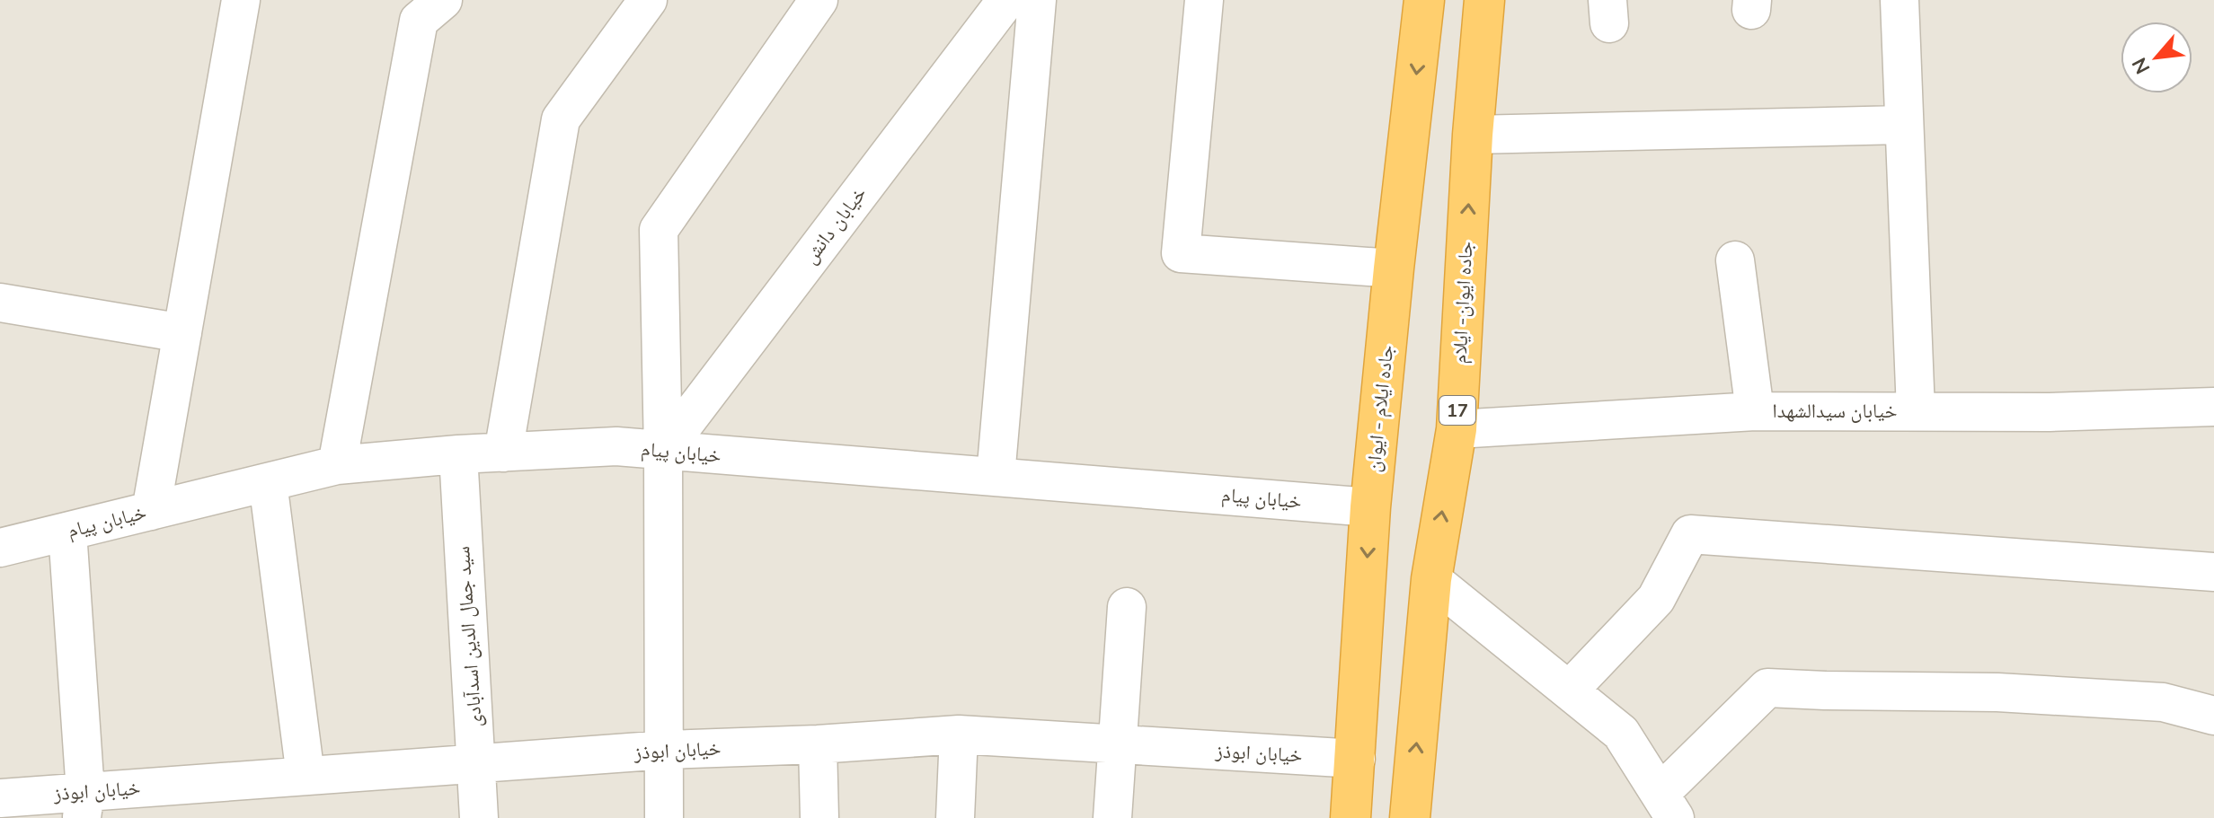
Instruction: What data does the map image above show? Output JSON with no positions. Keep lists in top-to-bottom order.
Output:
{
  "streets": {
    "highway": ["جاده ایوان- ایلام", "جاده ایلام - ایوان", "17"],
    "street": [
      "خیابان دانش",
      "خیابان سیدالشهدا",
      "خیابان پیام",
      "سید جمال الدین اسدآبادی",
      "خیابان ابوذز"
    ]
  },
  "crossings": [
    ["خیابان دانش", "خیابان پیام"],
    ["جاده ایوان- ایلام", "خیابان سیدالشهدا"],
    ["جاده ایلام - ایوان", "خیابان پیام"],
    ["جاده ایلام - ایوان", "خیابان ابوذز"],
    ["خیابان پیام", "سید جمال الدین اسدآبادی"],
    ["سید جمال الدین اسدآبادی", "خیابان ابوذز"]
  ],
  "one_way": ["جاده ایوان- ایلام", "جاده ایلام - ایوان"],
  "north": "bottom left"
}
